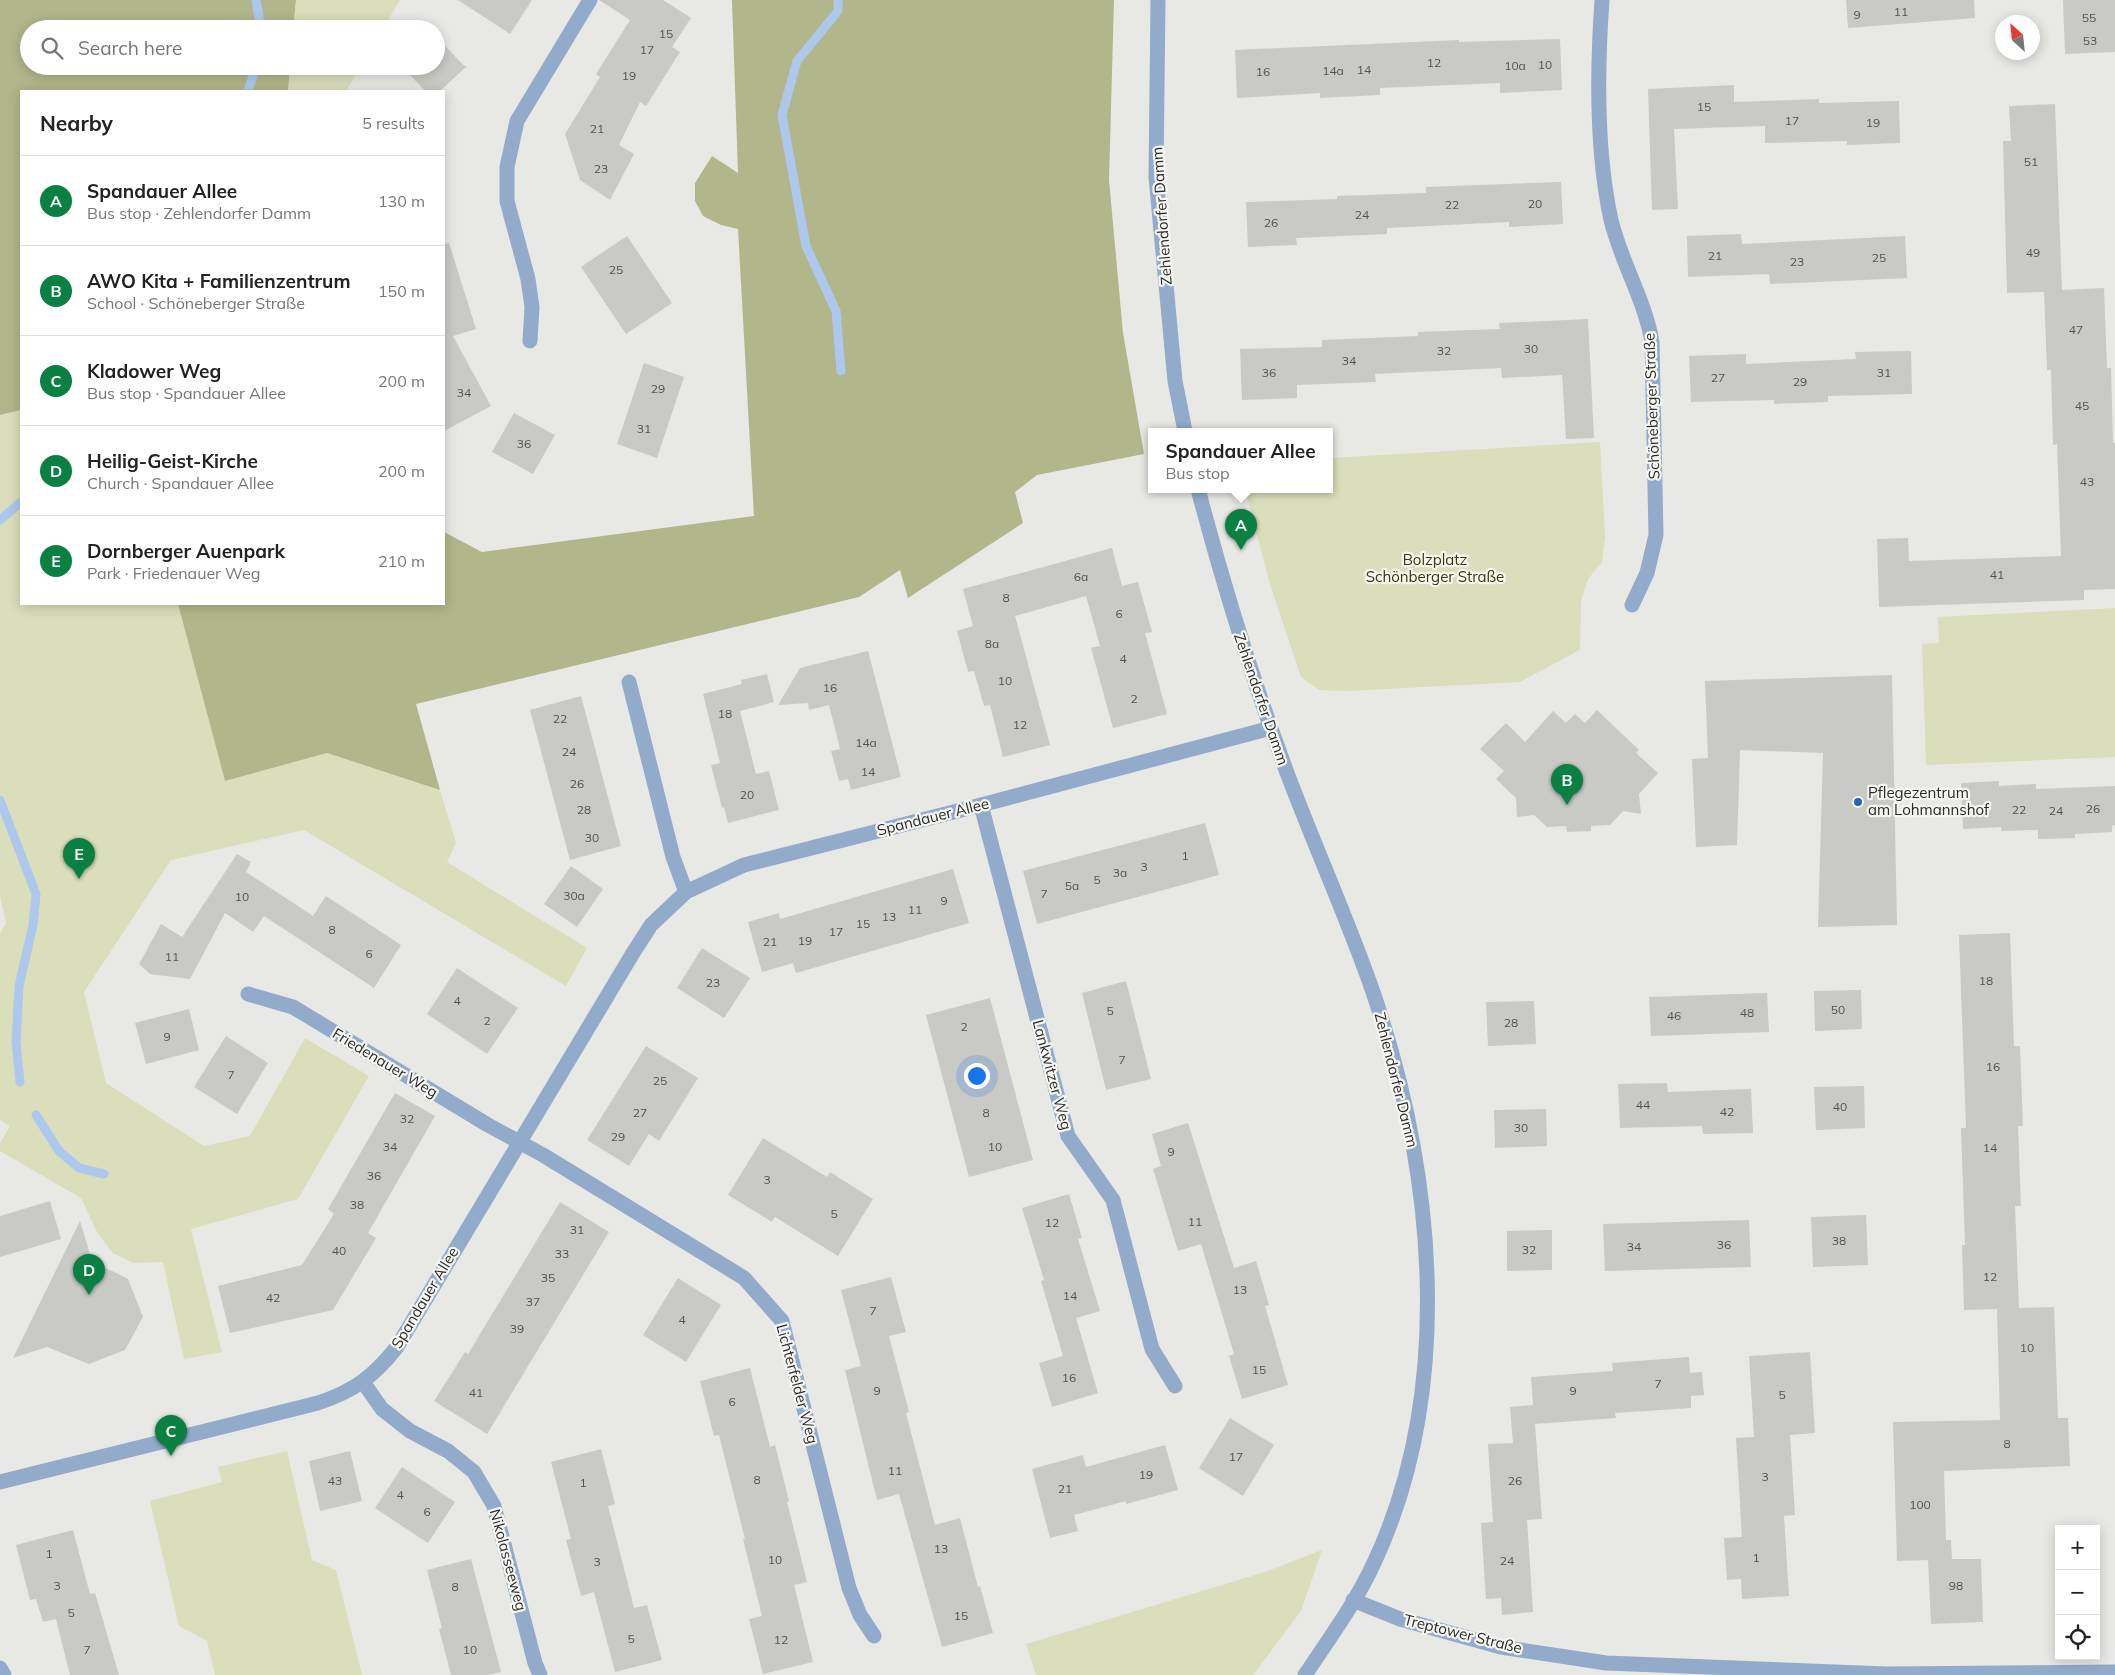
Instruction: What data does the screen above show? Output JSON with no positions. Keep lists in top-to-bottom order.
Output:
{
  "streets": {
    "street": [
      "Zehlendorfer Damm",
      "Schöneberger Straße",
      "Spandauer Allee",
      "Friedenauer Weg",
      "Lankwitzer Weg",
      "Lichterfelder Weg",
      "Nikolasseeweg",
      "Treptower Straße"
    ]
  },
  "crossings": [
    ["Zehlendorfer Damm", "Spandauer Allee"],
    ["Zehlendorfer Damm", "Treptower Straße"],
    ["Spandauer Allee", "Friedenauer Weg"],
    ["Spandauer Allee", "Lankwitzer Weg"],
    ["Spandauer Allee", "Lichterfelder Weg"],
    ["Spandauer Allee", "Nikolasseeweg"],
    ["Friedenauer Weg", "Lichterfelder Weg"]
  ],
  "parks": ["Bolzplatz Schönberger Straße"],
  "places": ["Pflegezentrum am Lohmannshof"],
  "house_numbers": [
    "11",
    "9",
    "55",
    "15",
    "53",
    "17",
    "12",
    "10",
    "10a",
    "14",
    "14a",
    "16",
    "19",
    "15",
    "17",
    "19",
    "21",
    "51",
    "23",
    "20",
    "22",
    "24",
    "26",
    "49",
    "21",
    "25",
    "23",
    "25",
    "47",
    "30",
    "32",
    "34",
    "36",
    "31",
    "27",
    "29",
    "29",
    "34",
    "45",
    "31",
    "36",
    "43",
    "41",
    "6a",
    "8",
    "6",
    "8a",
    "4",
    "10",
    "16",
    "2",
    "18",
    "22",
    "12",
    "14a",
    "24",
    "14",
    "26",
    "20",
    "26",
    "28",
    "22",
    "24",
    "30",
    "1",
    "3",
    "3a",
    "5",
    "5a",
    "7",
    "30a",
    "10",
    "9",
    "11",
    "13",
    "15",
    "8",
    "17",
    "19",
    "21",
    "6",
    "11",
    "18",
    "23",
    "4",
    "50",
    "5",
    "48",
    "46",
    "2",
    "28",
    "2",
    "9",
    "7",
    "16",
    "7",
    "25",
    "44",
    "40",
    "42",
    "27",
    "8",
    "32",
    "30",
    "29",
    "34",
    "10",
    "14",
    "9",
    "36",
    "3",
    "38",
    "5",
    "11",
    "12",
    "31",
    "38",
    "36",
    "34",
    "32",
    "40",
    "33",
    "12",
    "35",
    "13",
    "14",
    "42",
    "37",
    "7",
    "4",
    "39",
    "10",
    "15",
    "16",
    "7",
    "9",
    "9",
    "41",
    "5",
    "6",
    "8",
    "17",
    "11",
    "19",
    "3",
    "8",
    "43",
    "26",
    "1",
    "21",
    "4",
    "100",
    "6",
    "13",
    "1",
    "1",
    "10",
    "24",
    "3",
    "3",
    "98",
    "8",
    "5",
    "15",
    "5",
    "12",
    "7",
    "10"
  ],
  "north": "top left",
  "page": {
    "search": "Search here",
    "heading": ["Nearby", "5 results"],
    "list": [
      {
        "mark": "A",
        "name": "Spandauer Allee",
        "note": "Bus stop · Zehlendorfer Damm",
        "value": "130 m"
      },
      {
        "mark": "B",
        "name": "AWO Kita + Familienzentrum",
        "note": "School · Schöneberger Straße",
        "value": "150 m"
      },
      {
        "mark": "C",
        "name": "Kladower Weg",
        "note": "Bus stop · Spandauer Allee",
        "value": "200 m"
      },
      {
        "mark": "D",
        "name": "Heilig-Geist-Kirche",
        "note": "Church · Spandauer Allee",
        "value": "200 m"
      },
      {
        "mark": "E",
        "name": "Dornberger Auenpark",
        "note": "Park · Friedenauer Weg",
        "value": "210 m"
      }
    ],
    "popup": ["Spandauer Allee", "Bus stop"],
    "pins": [
      "A",
      "B",
      "E",
      "D",
      "C"
    ],
    "map_buttons": ["+", "−"]
  }
}
